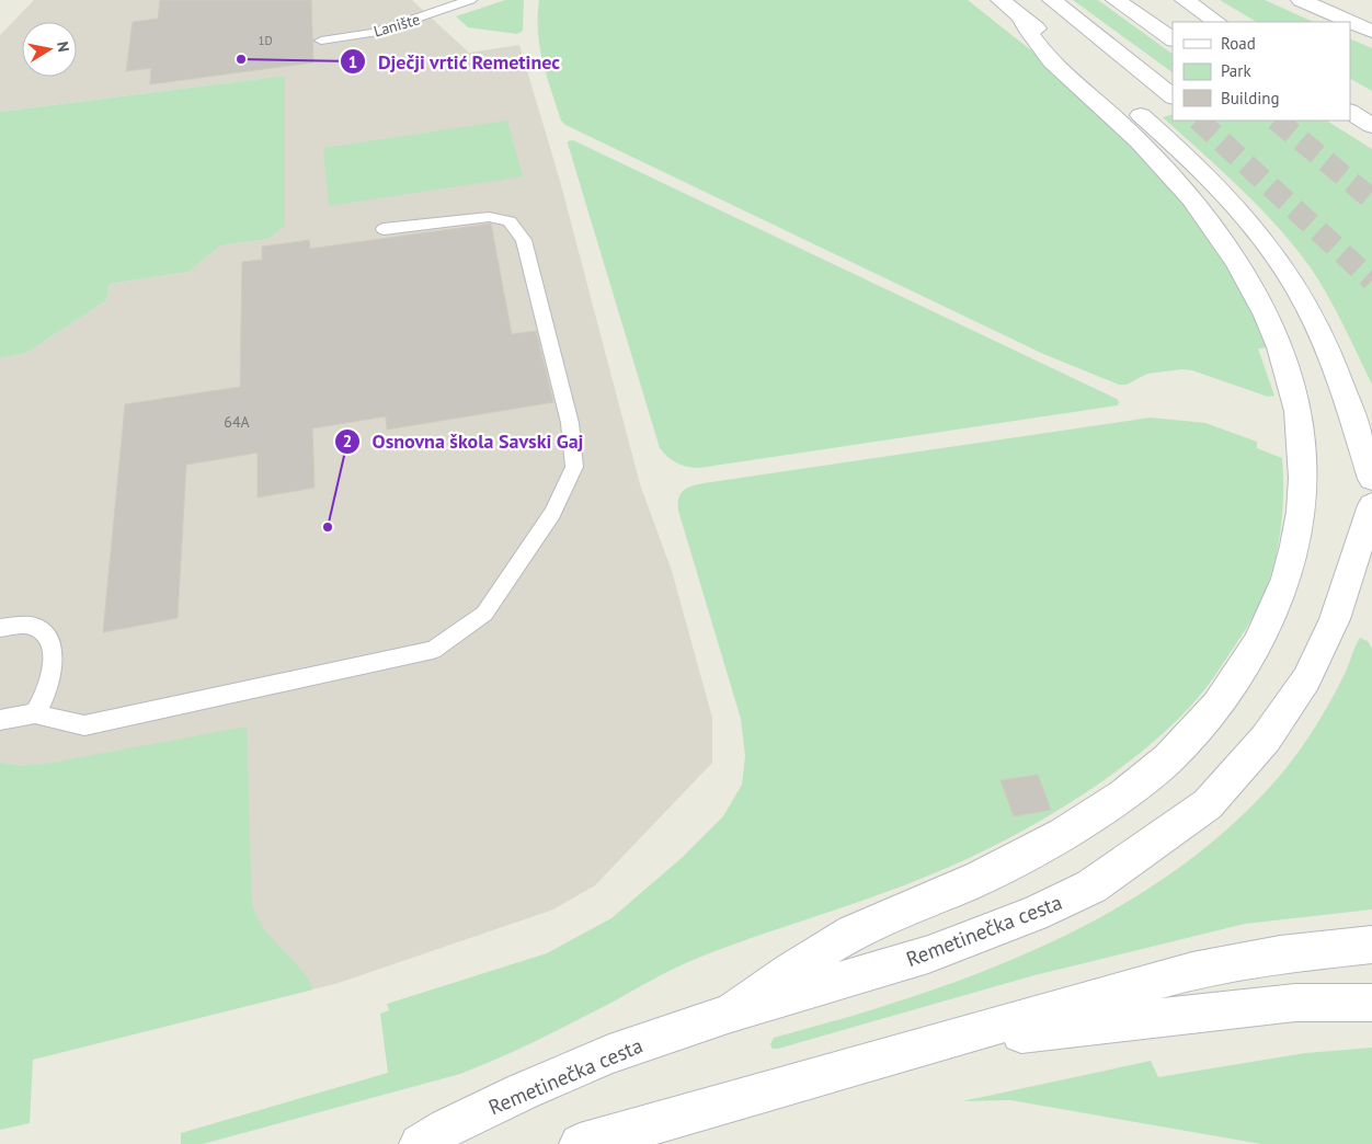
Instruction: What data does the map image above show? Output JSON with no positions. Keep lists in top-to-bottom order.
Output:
{
  "streets": {
    "main road": ["Remetinečka cesta"],
    "lane": ["Lanište"]
  },
  "places": ["Dječji vrtić Remetinec", "Osnovna škola Savski Gaj"],
  "house_numbers": ["1D", "64A"],
  "legend": ["Road", "Park", "Building"],
  "north": "right"
}
